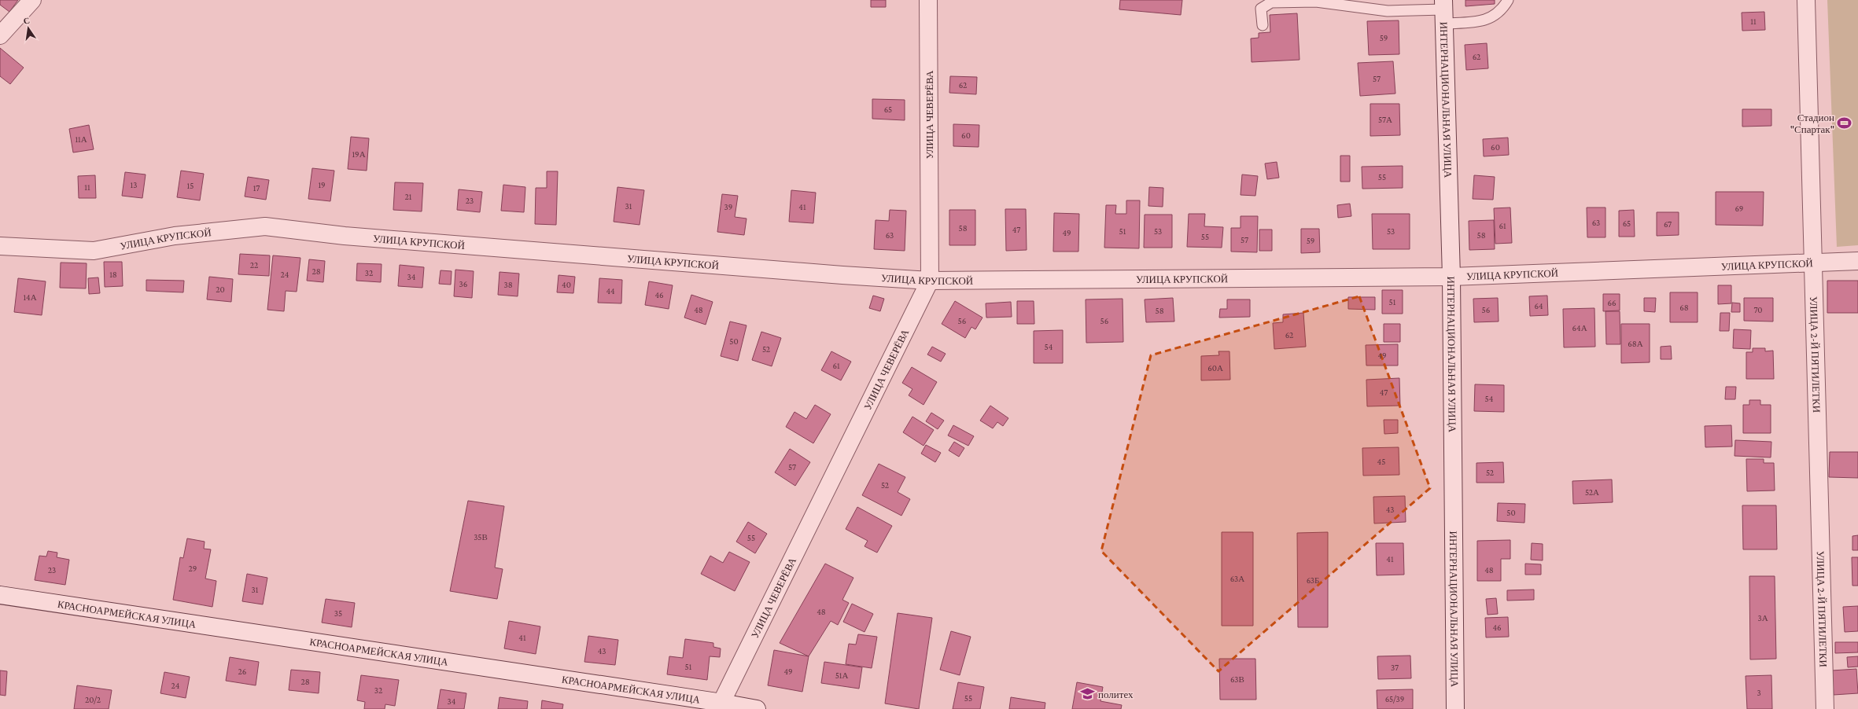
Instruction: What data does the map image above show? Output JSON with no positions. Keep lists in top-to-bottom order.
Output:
{
  "streets": {
    "street": [
      "ИНТЕРНАЦИОНАЛЬНАЯ УЛИЦА",
      "УЛИЦА ЧЕВЕРЁВА",
      "УЛИЦА КРУПСКОЙ",
      "УЛИЦА 2-Й ПЯТИЛЕТКИ",
      "КРАСНОАРМЕЙСКАЯ УЛИЦА"
    ]
  },
  "crossings": [
    ["ИНТЕРНАЦИОНАЛЬНАЯ УЛИЦА", "УЛИЦА КРУПСКОЙ"],
    ["УЛИЦА ЧЕВЕРЁВА", "УЛИЦА КРУПСКОЙ"],
    ["УЛИЦА ЧЕВЕРЁВА", "КРАСНОАРМЕЙСКАЯ УЛИЦА"],
    ["УЛИЦА КРУПСКОЙ", "УЛИЦА 2-Й ПЯТИЛЕТКИ"]
  ],
  "places": {
    "sports": ["Стадион \"Спартак\""],
    "school or university": ["политех"]
  },
  "house_numbers": [
    "11",
    "59",
    "62",
    "57",
    "62",
    "65",
    "57А",
    "60",
    "11А",
    "60",
    "19А",
    "55",
    "13",
    "19",
    "15",
    "11",
    "17",
    "21",
    "23",
    "31",
    "39",
    "41",
    "69",
    "63",
    "65",
    "67",
    "61",
    "58",
    "47",
    "51",
    "53",
    "53",
    "49",
    "63",
    "58",
    "55",
    "57",
    "59",
    "22",
    "28",
    "32",
    "18",
    "24",
    "34",
    "36",
    "38",
    "40",
    "20",
    "44",
    "46",
    "14А",
    "51",
    "66",
    "64",
    "68",
    "48",
    "56",
    "70",
    "58",
    "56",
    "56",
    "64А",
    "62",
    "50",
    "68А",
    "54",
    "52",
    "49",
    "61",
    "60А",
    "47",
    "54",
    "45",
    "57",
    "52",
    "52",
    "52А",
    "43",
    "50",
    "35В",
    "55",
    "41",
    "29",
    "23",
    "48",
    "63А",
    "63Б",
    "31",
    "48",
    "35",
    "3А",
    "46",
    "41",
    "43",
    "51",
    "37",
    "26",
    "49",
    "51А",
    "63В",
    "28",
    "24",
    "32",
    "3",
    "55",
    "65/39",
    "20/2",
    "34"
  ],
  "north": "top"
}
